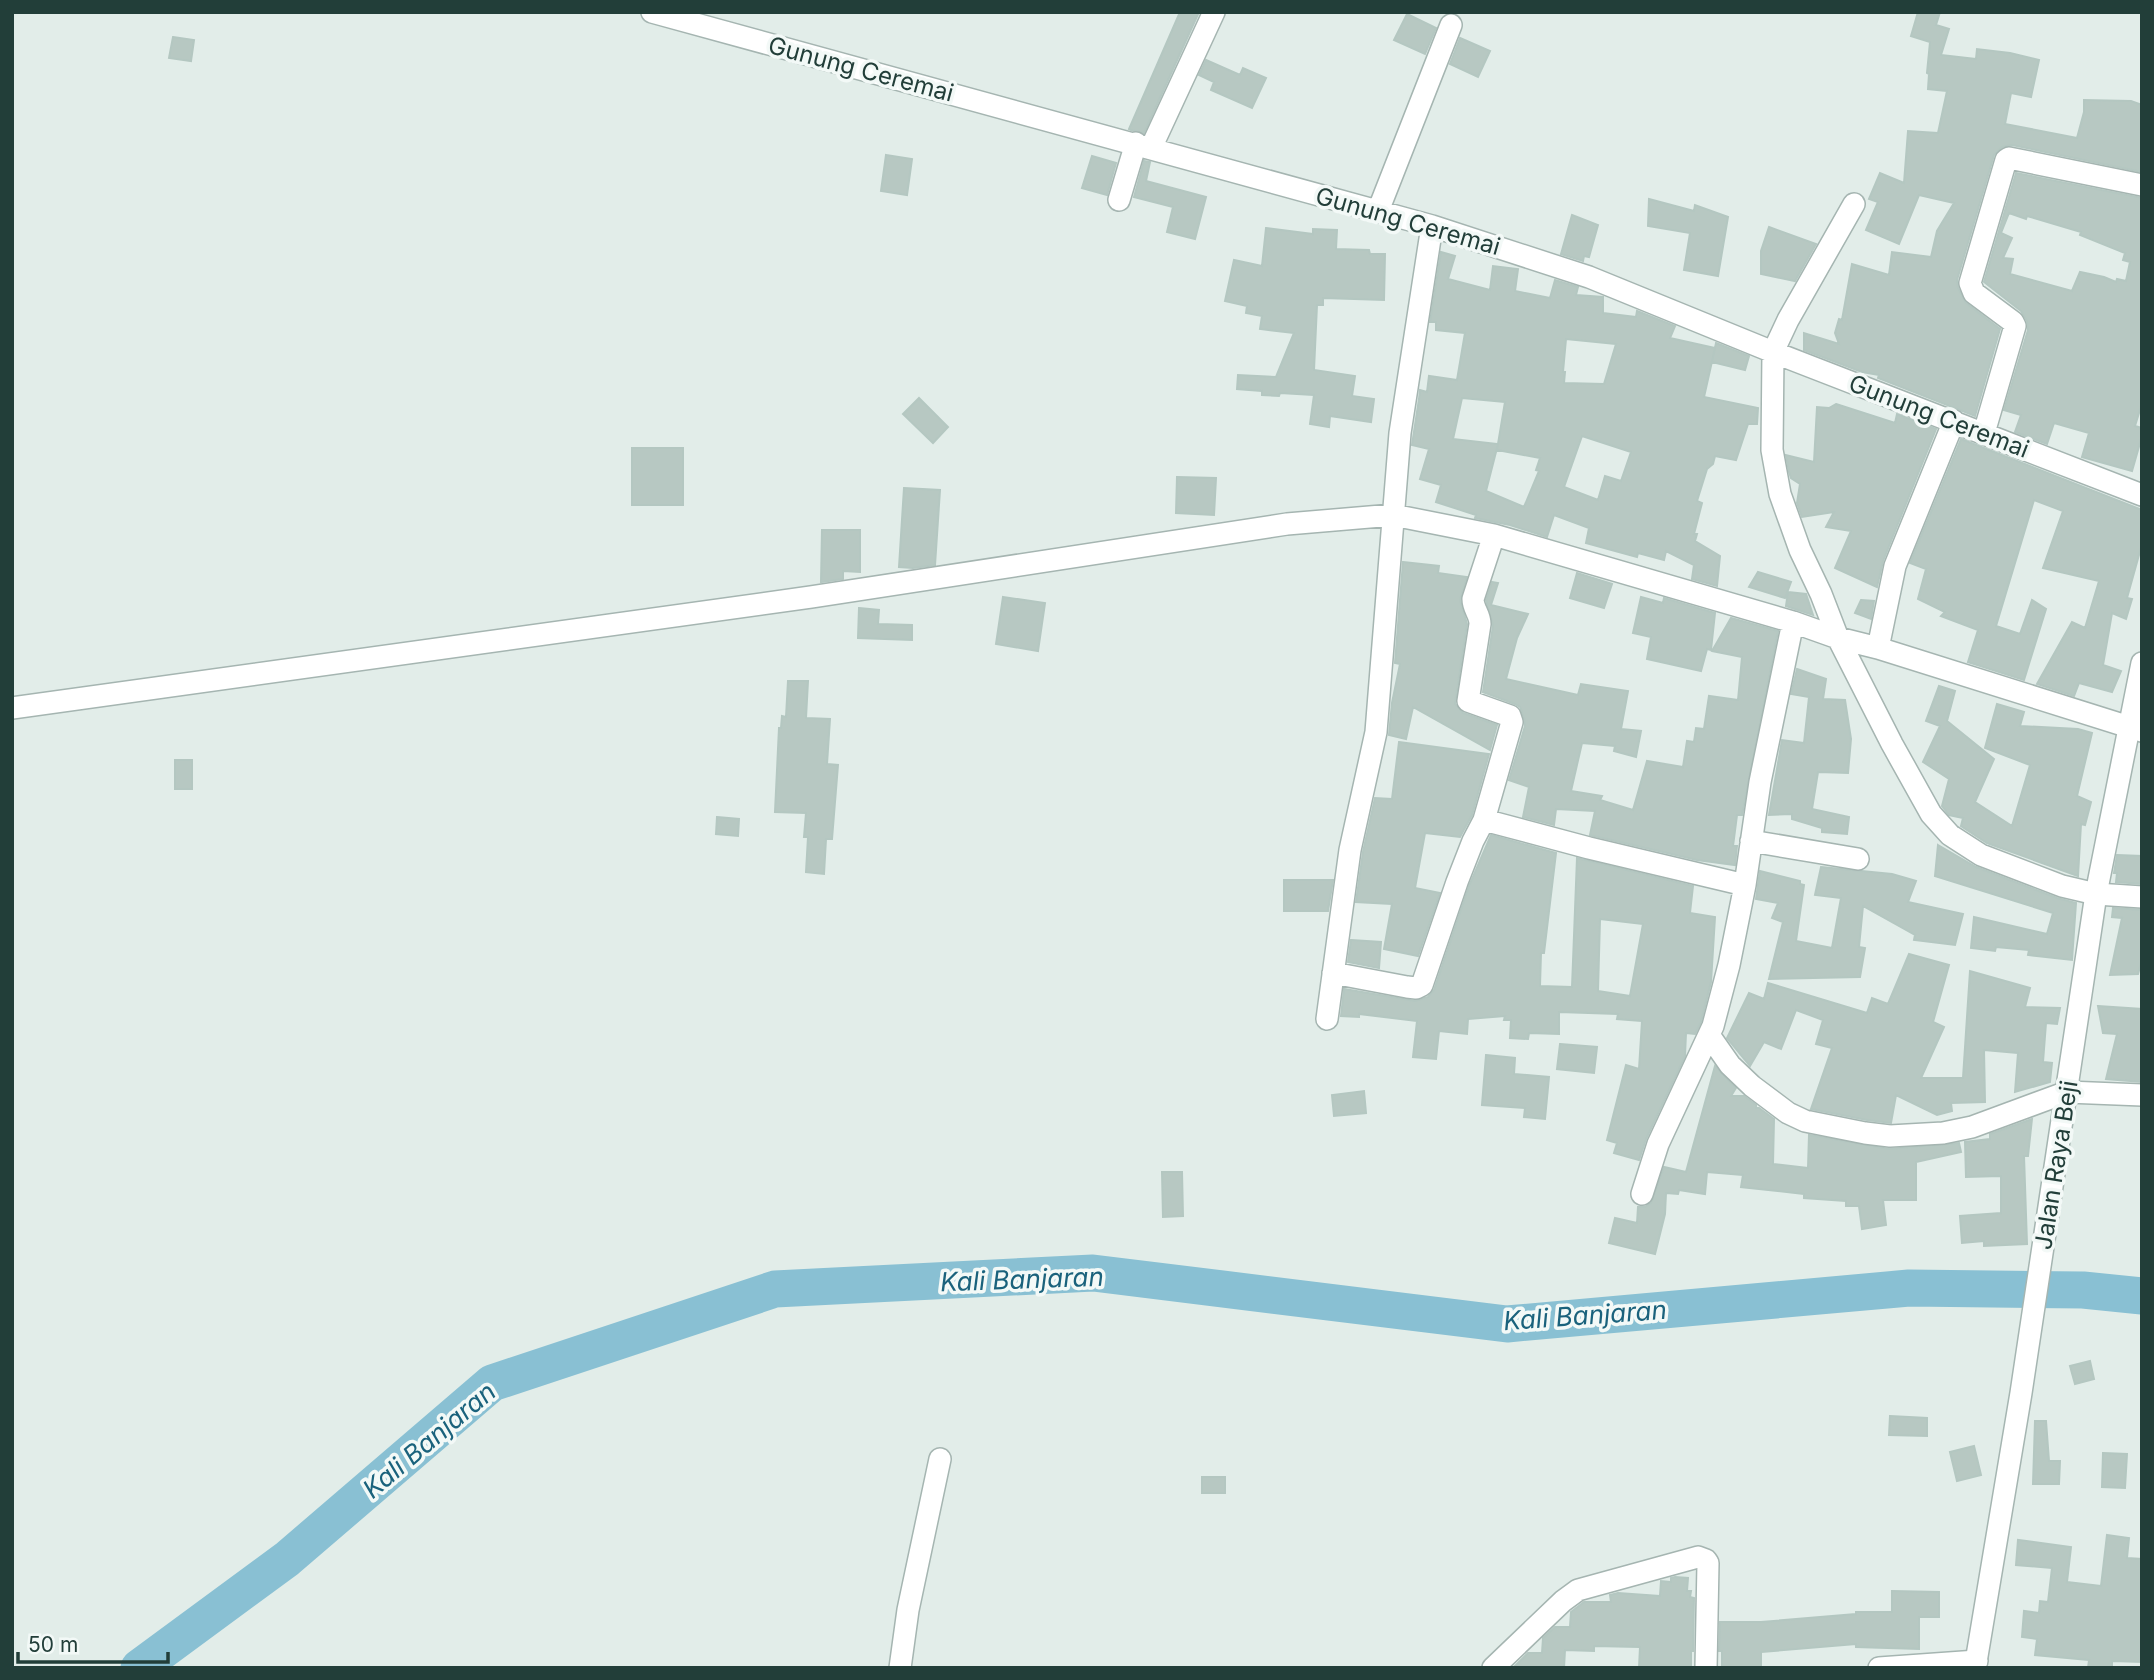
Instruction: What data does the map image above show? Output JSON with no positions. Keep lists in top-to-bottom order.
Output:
{
  "streets": {
    "street": ["Gunung Ceremai", "Jalan Raya Beji"]
  },
  "water": ["Kali Banjaran"],
  "scale_bar": "50 m"
}
